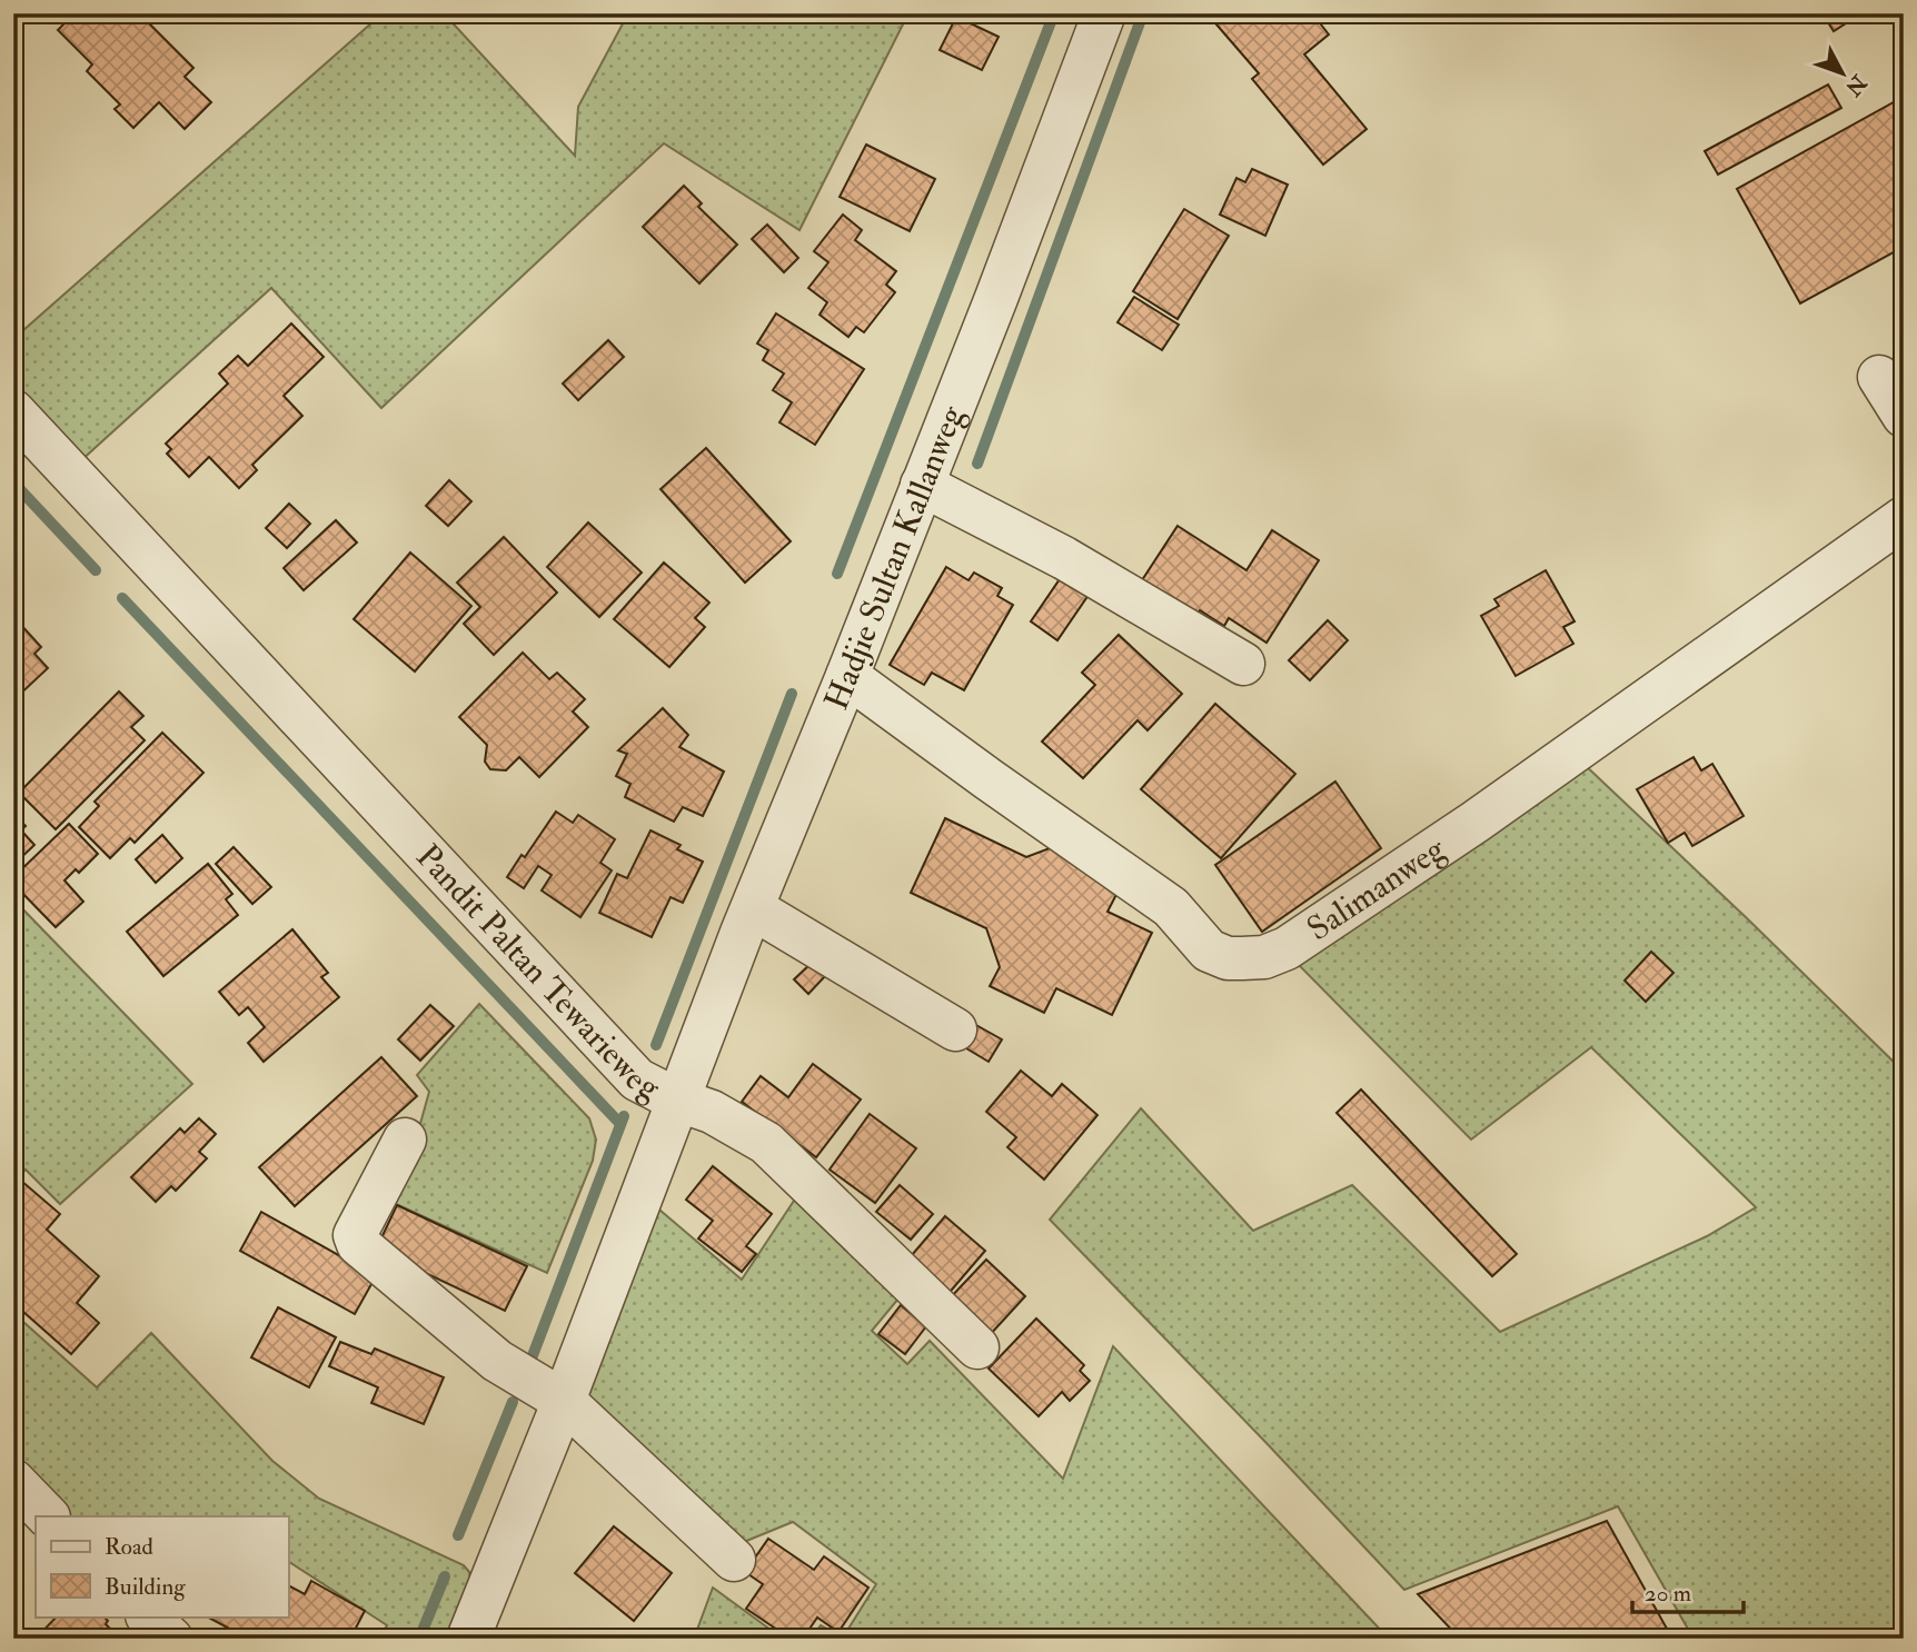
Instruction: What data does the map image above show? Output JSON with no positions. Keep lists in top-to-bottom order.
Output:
{
  "streets": {
    "street": ["Hadjie Sultan Kallanweg", "Salimanweg", "Pandit Paltan Tewarieweg"]
  },
  "crossings": [
    ["Hadjie Sultan Kallanweg", "Salimanweg"],
    ["Hadjie Sultan Kallanweg", "Pandit Paltan Tewarieweg"]
  ],
  "legend": ["Road", "Building"],
  "scale_bar": "20 m",
  "north": "bottom right"
}
